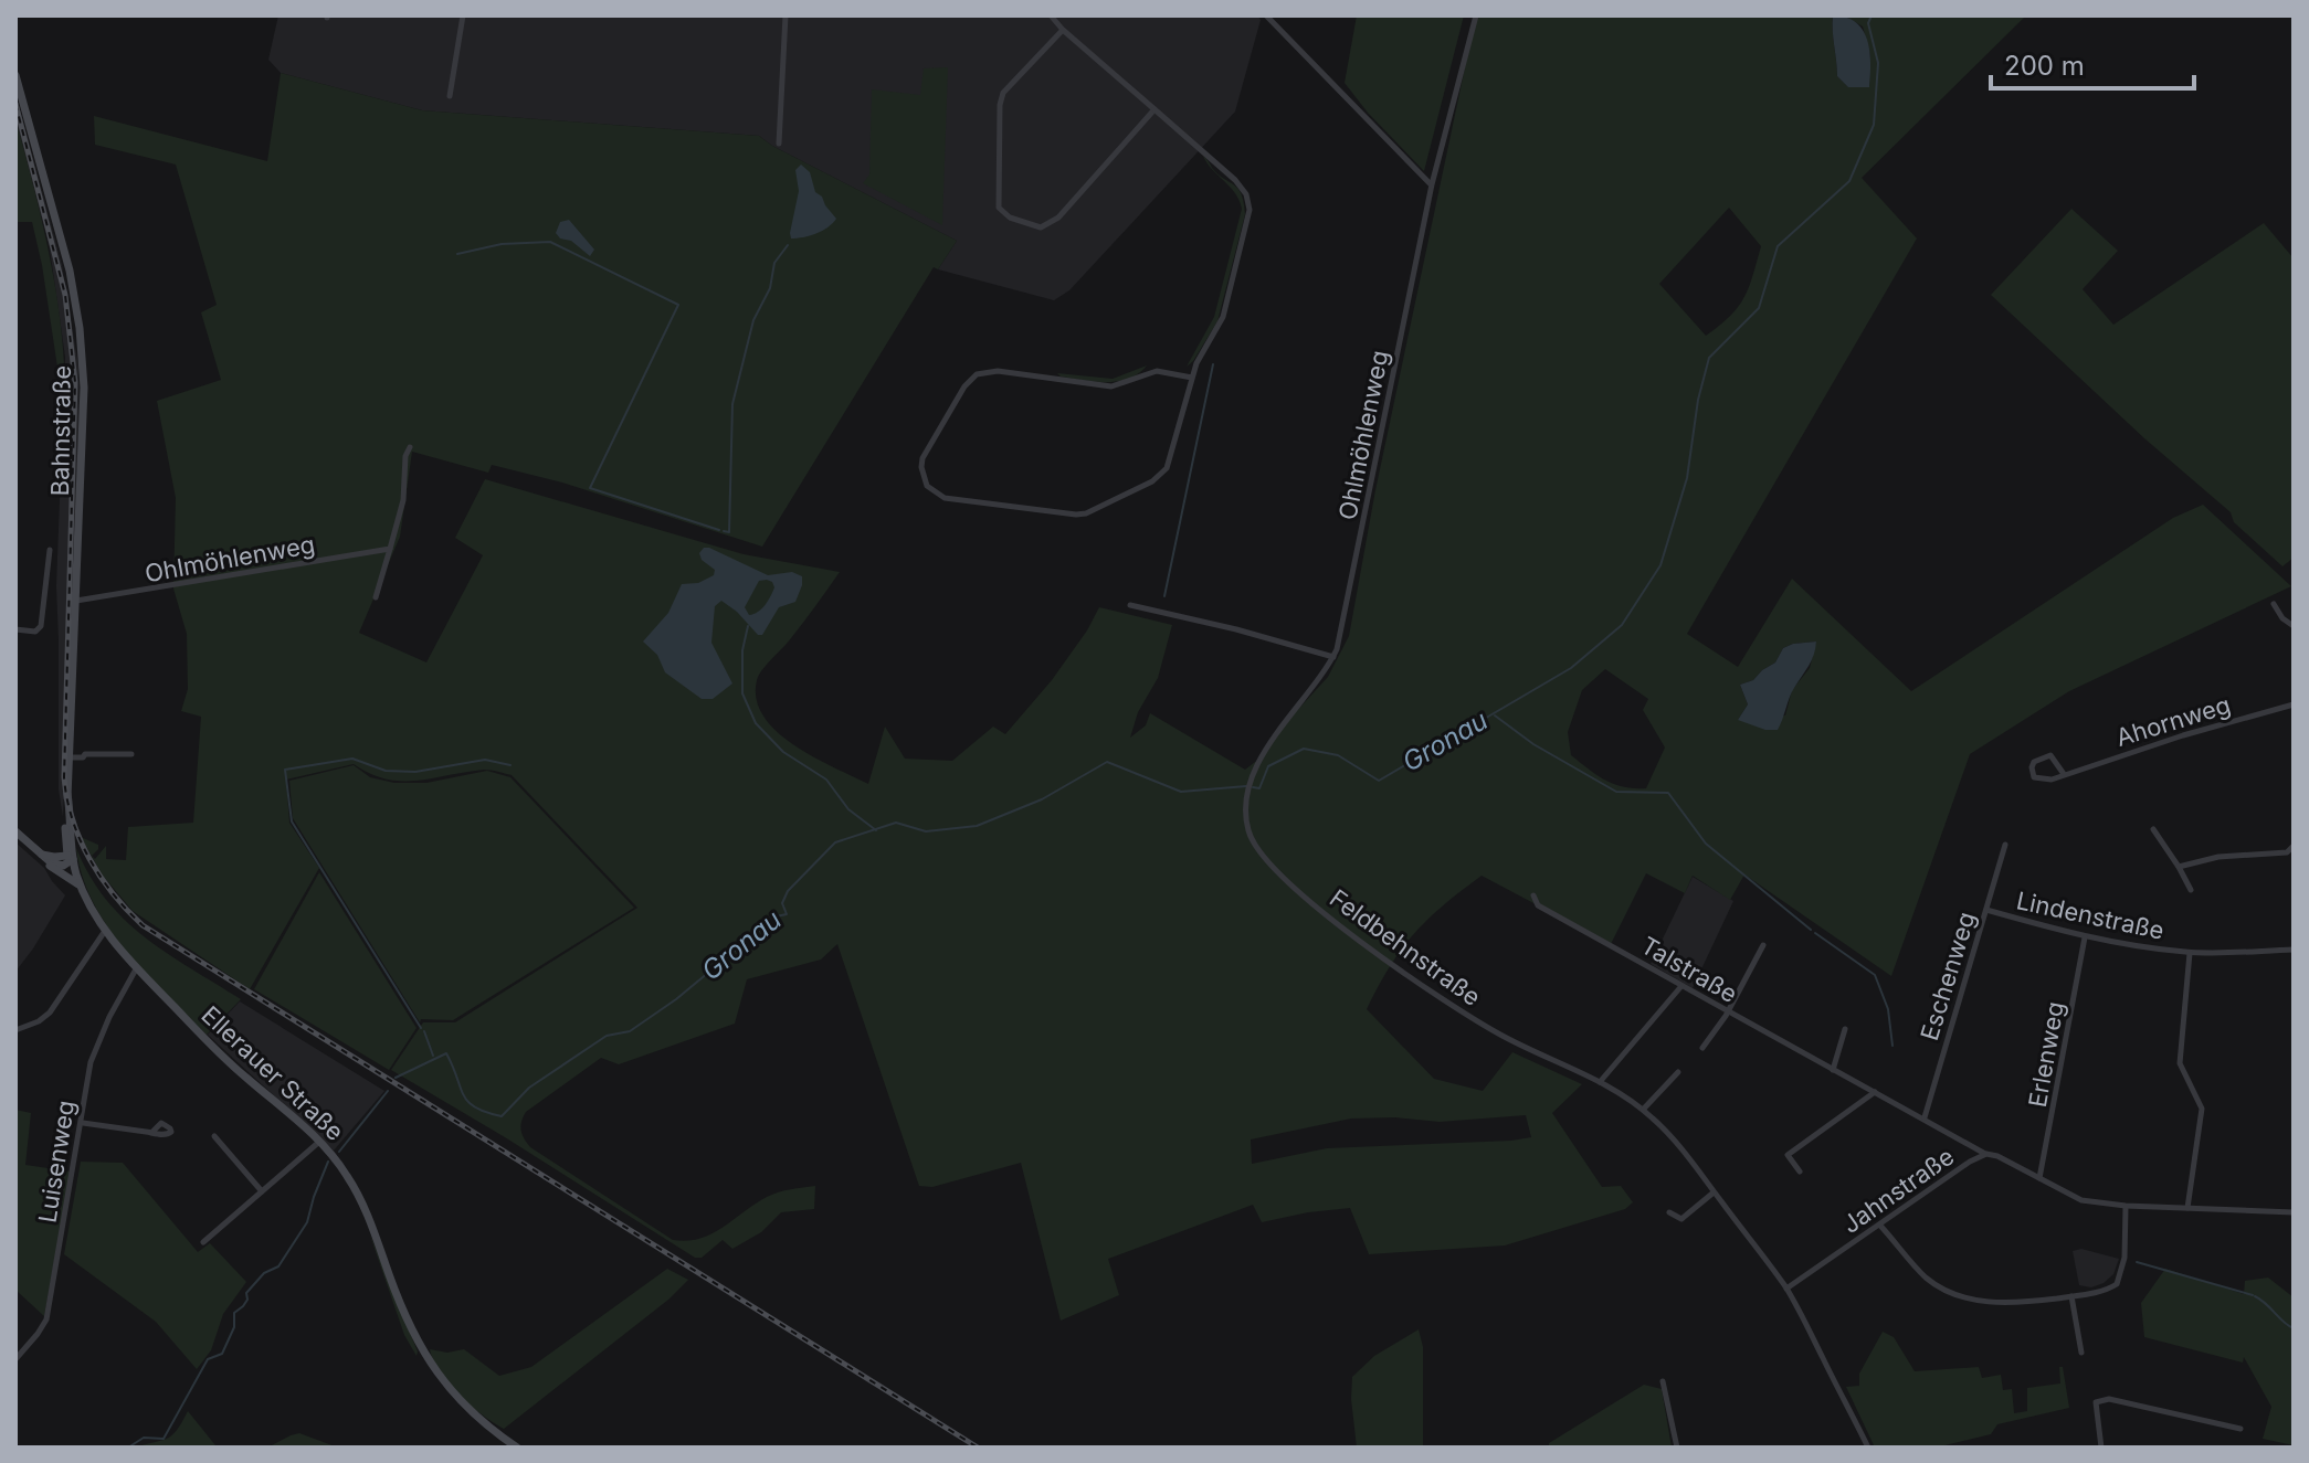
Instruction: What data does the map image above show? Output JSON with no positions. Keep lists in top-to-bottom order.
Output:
{
  "streets": {
    "main road": ["Bahnstraße", "Ellerauer Straße"],
    "street": [
      "Ohlmöhlenweg",
      "Ahornweg",
      "Lindenstraße",
      "Feldbehnstraße",
      "Talstraße",
      "Eschenweg",
      "Erlenweg",
      "Luisenweg",
      "Jahnstraße"
    ]
  },
  "crossings": [
    ["Bahnstraße", "Ohlmöhlenweg"],
    ["Bahnstraße", "Ellerauer Straße"],
    ["Ohlmöhlenweg", "Feldbehnstraße"],
    ["Lindenstraße", "Eschenweg"],
    ["Lindenstraße", "Erlenweg"],
    ["Feldbehnstraße", "Jahnstraße"],
    ["Talstraße", "Eschenweg"],
    ["Talstraße", "Jahnstraße"],
    ["Erlenweg", "Jahnstraße"],
    ["Ellerauer Straße", "Luisenweg"]
  ],
  "water": ["Gronau"],
  "scale_bar": "200 m"
}
